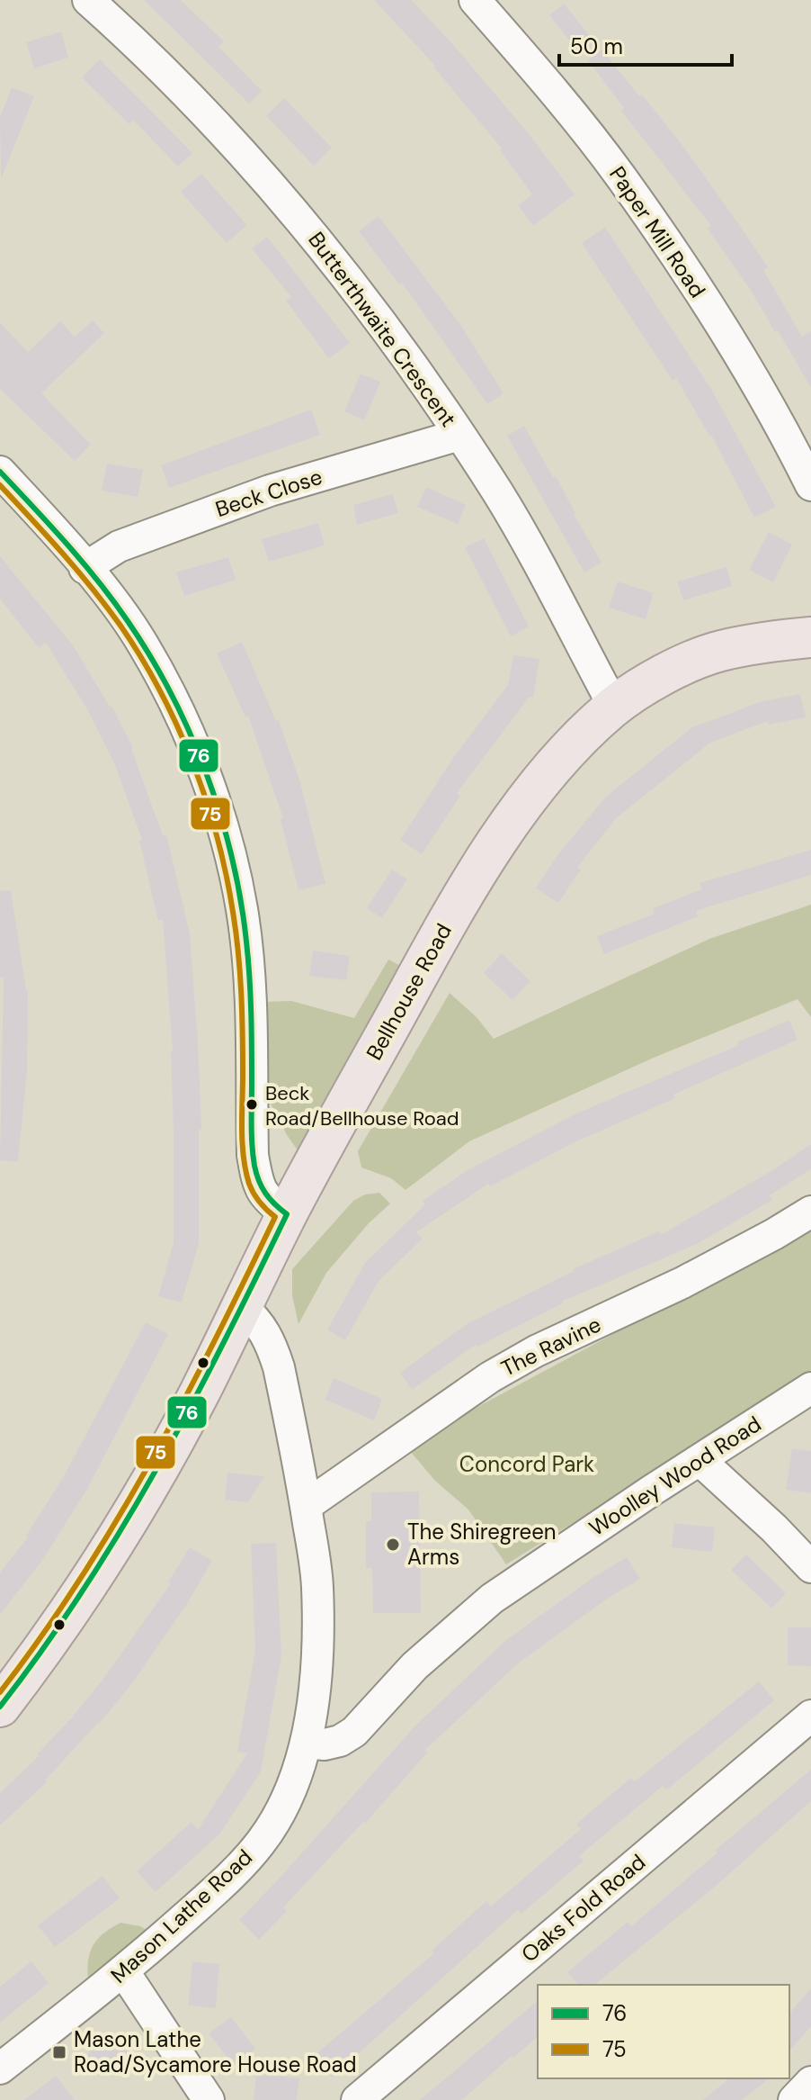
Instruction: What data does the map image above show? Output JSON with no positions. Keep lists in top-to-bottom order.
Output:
{
  "streets": {
    "main road": ["Bellhouse Road"],
    "street": [
      "Paper Mill Road",
      "Butterthwaite Crescent",
      "Beck Close",
      "The Ravine",
      "Woolley Wood Road",
      "Oaks Fold Road",
      "Mason Lathe Road"
    ]
  },
  "crossings": [
    ["Butterthwaite Crescent", "Beck Close"],
    ["Butterthwaite Crescent", "Bellhouse Road"],
    ["Bellhouse Road", "Mason Lathe Road"],
    ["The Ravine", "Mason Lathe Road"],
    ["Woolley Wood Road", "Mason Lathe Road"]
  ],
  "parks": ["Concord Park"],
  "places": {
    "other": ["Beck Road/Bellhouse Road", "The Shiregreen Arms"],
    "transit": ["Mason Lathe Road/Sycamore House Road"]
  },
  "lines": ["transit line 76", "transit line 75"],
  "legend": ["76", "75"],
  "scale_bar": "50 m"
}
